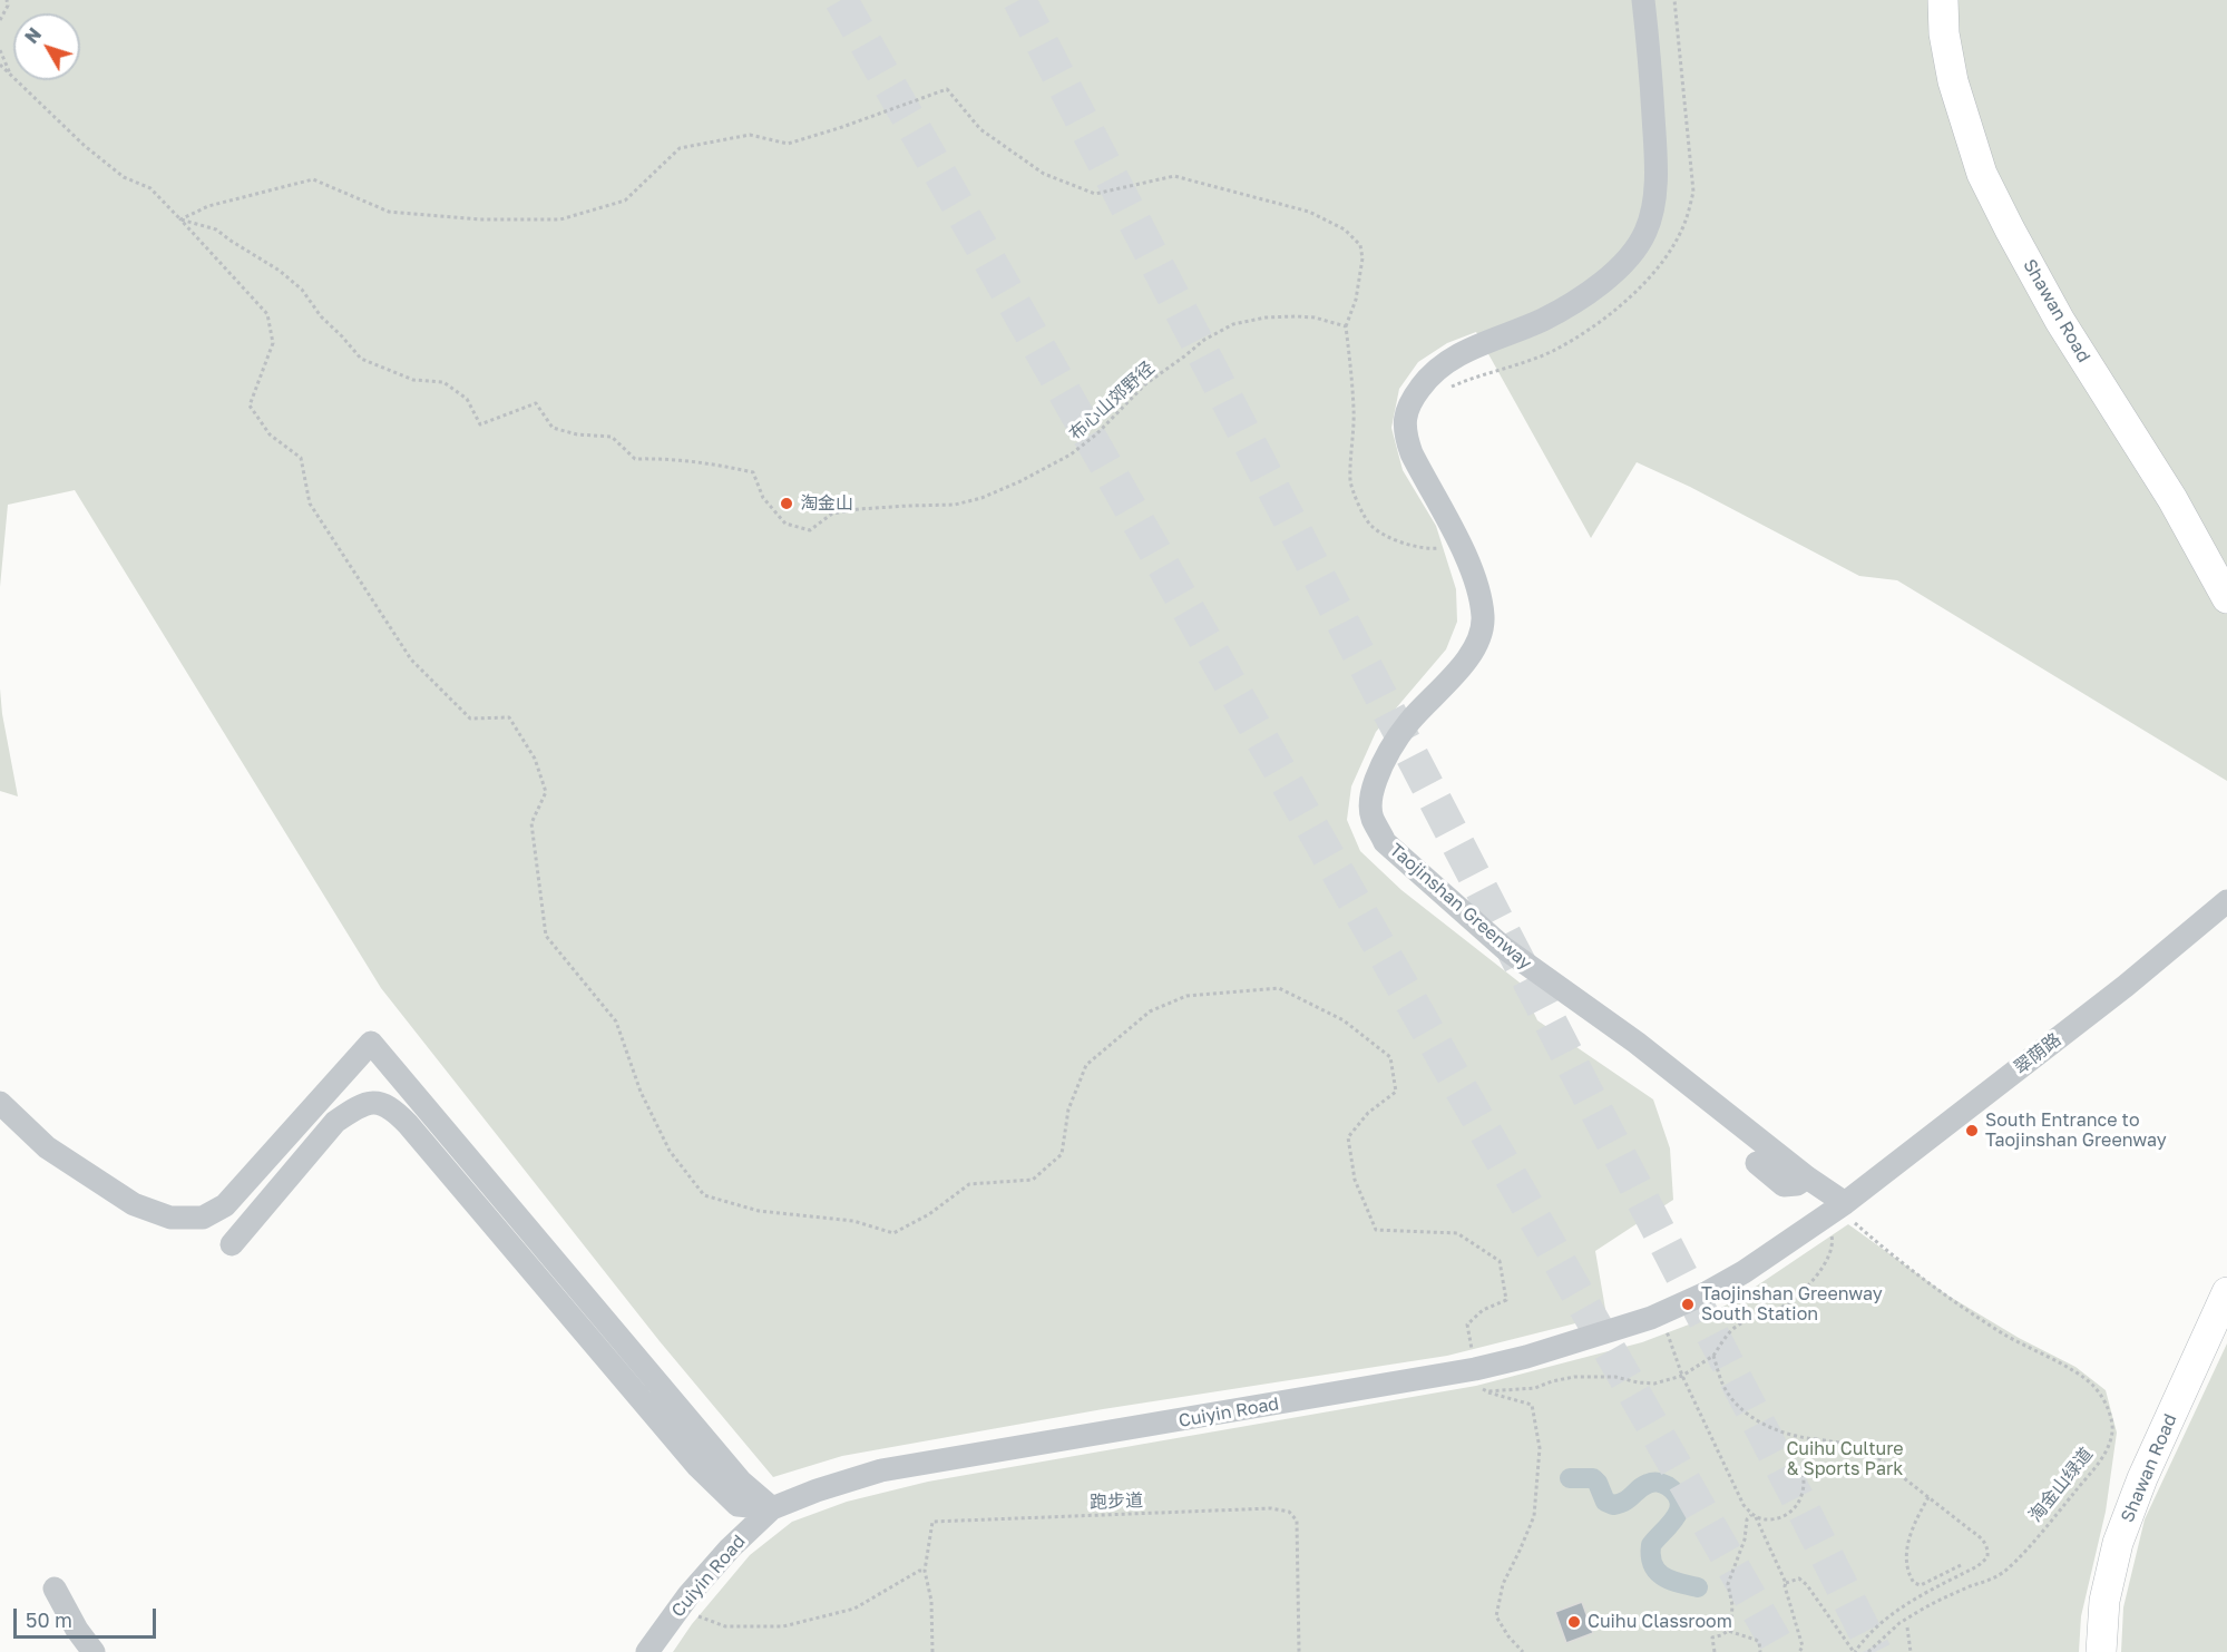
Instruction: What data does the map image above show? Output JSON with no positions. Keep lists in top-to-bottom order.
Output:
{
  "streets": {
    "main road": ["Shawan Road"],
    "street": ["Taojinshan Greenway", "翠荫路", "Cuiyin Road"],
    "path": ["布心山郊野径", "淘金山绿道", "跑步道"]
  },
  "crossings": [
    ["Taojinshan Greenway", "翠荫路"],
    ["Taojinshan Greenway", "Cuiyin Road"],
    ["Taojinshan Greenway", "淘金山绿道"],
    ["翠荫路", "Cuiyin Road"],
    ["翠荫路", "淘金山绿道"],
    ["Cuiyin Road", "淘金山绿道"]
  ],
  "parks": ["Cuihu Culture & Sports Park"],
  "places": [
    "淘金山",
    "South Entrance to Taojinshan Greenway",
    "Taojinshan Greenway South Station",
    "Cuihu Classroom"
  ],
  "scale_bar": "50 m",
  "north": "top left"
}
